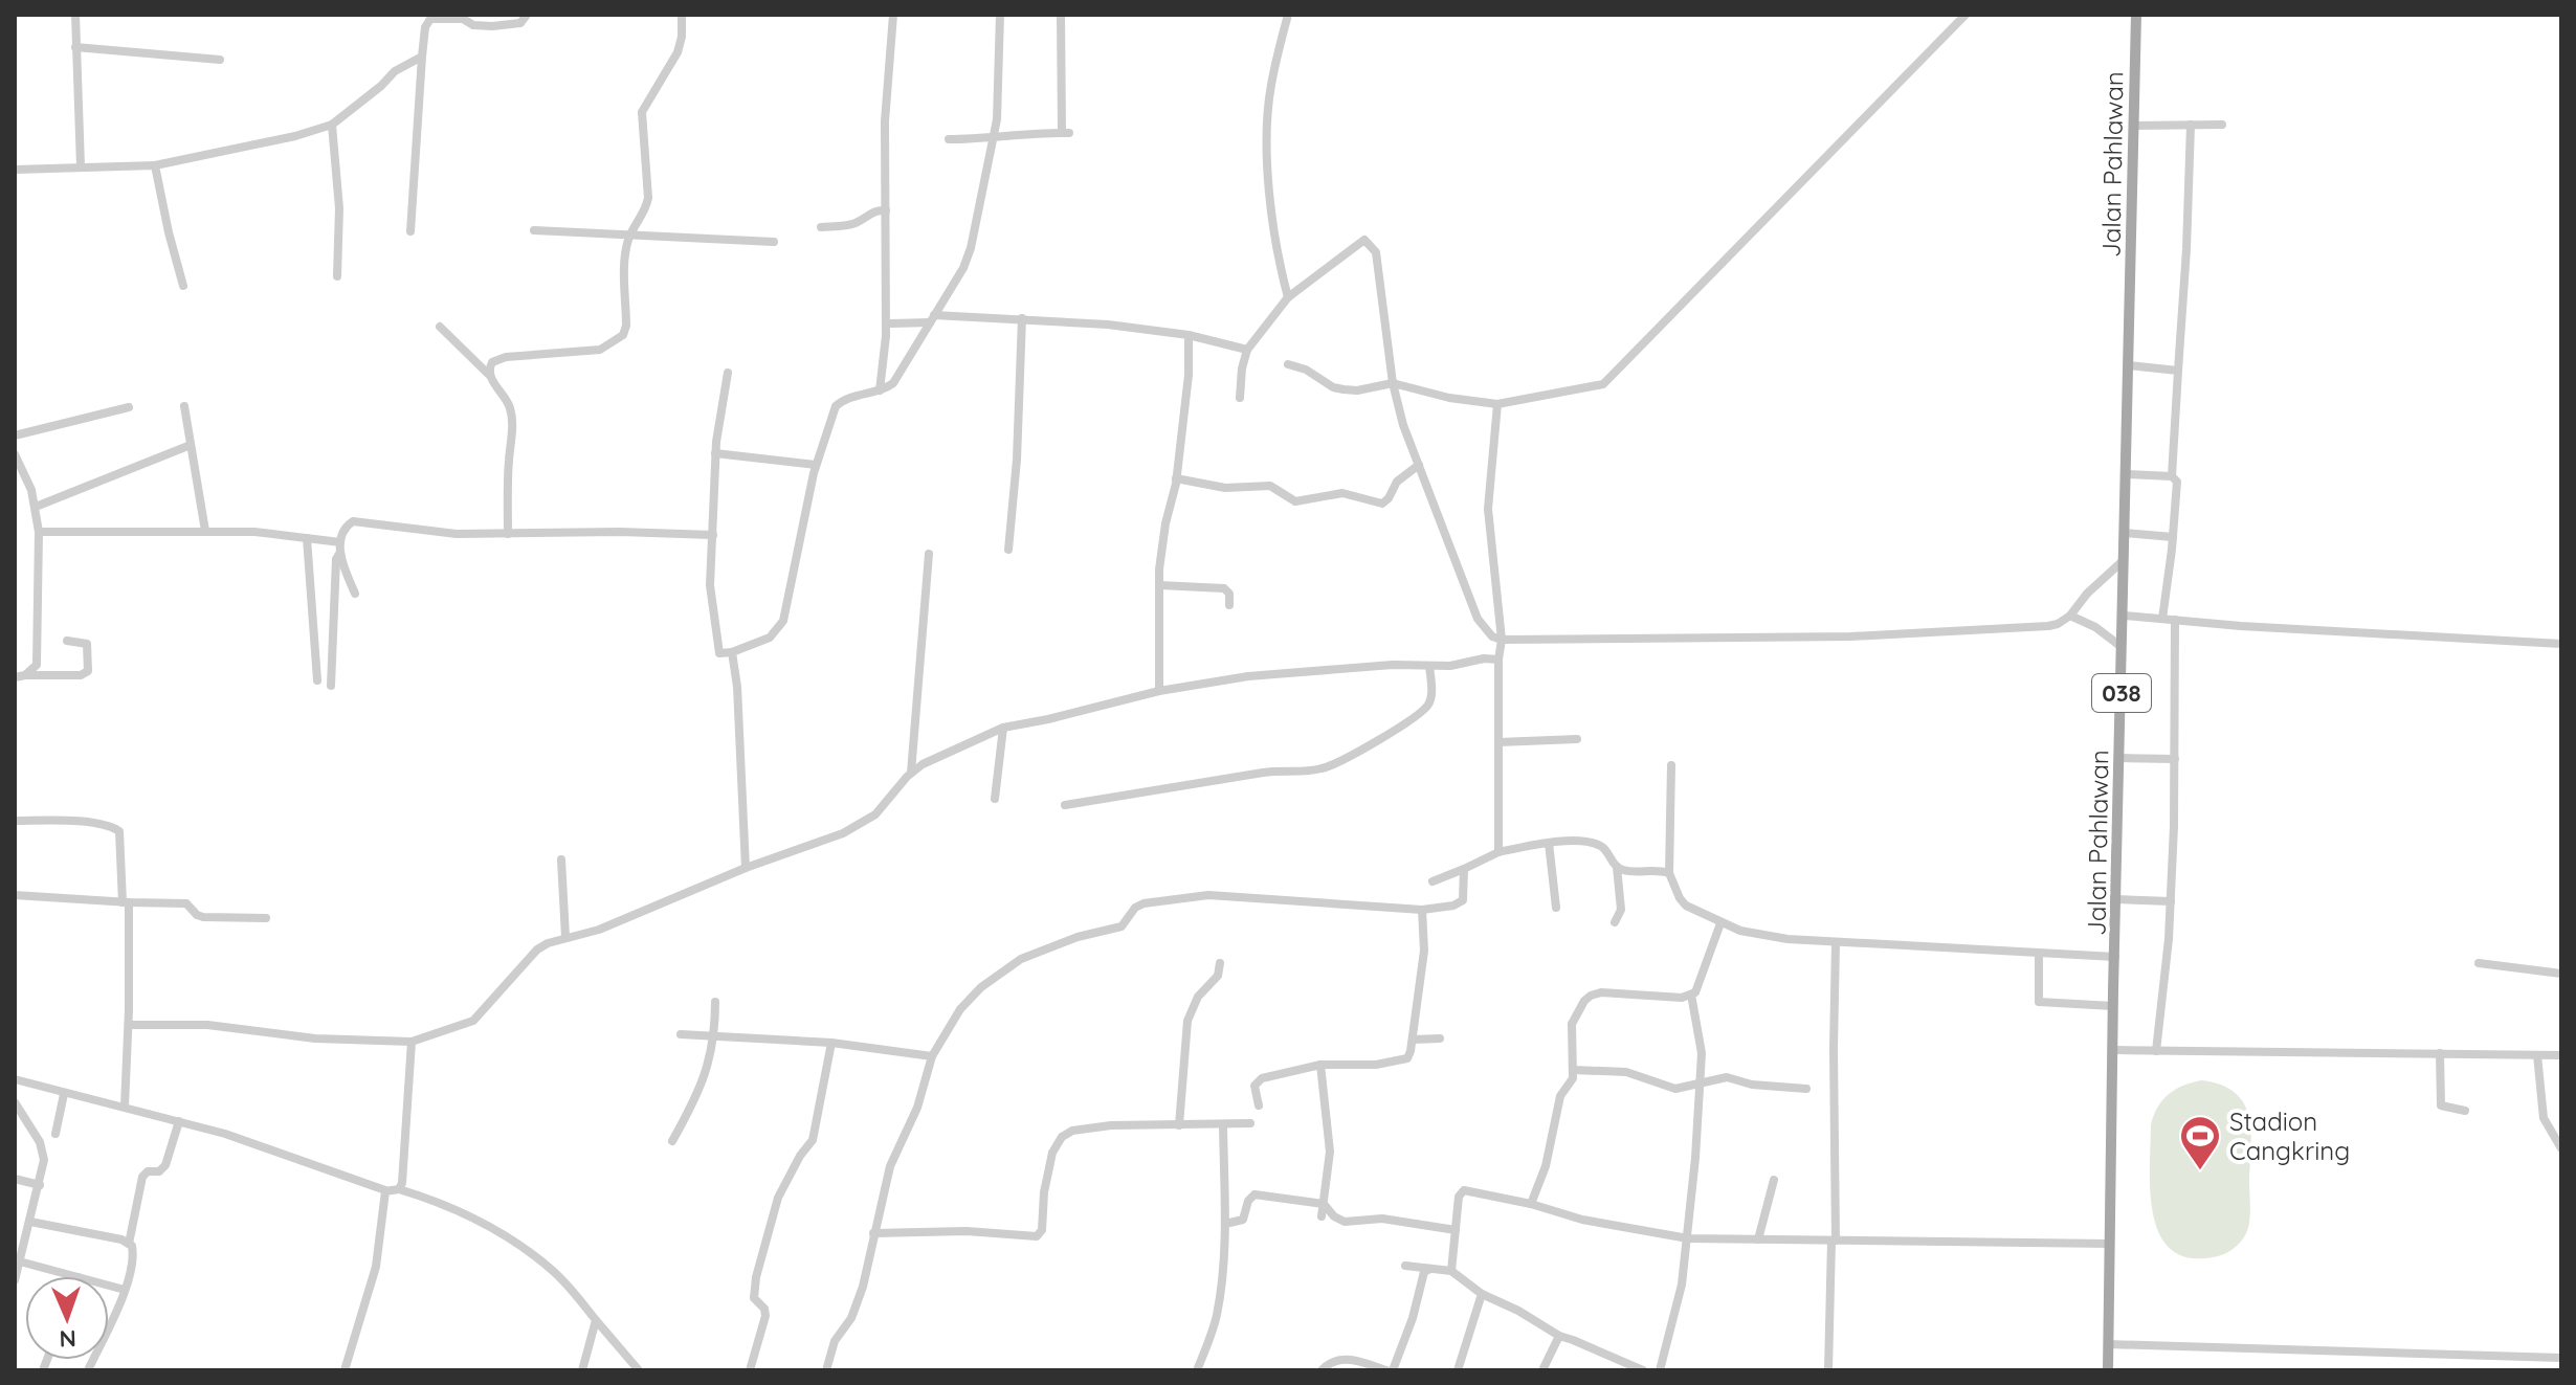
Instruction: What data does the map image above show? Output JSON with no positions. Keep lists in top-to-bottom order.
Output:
{
  "streets": {
    "main road": ["Jalan Pahlawan", "038"]
  },
  "places": {
    "sports": ["Stadion Cangkring"]
  },
  "north": "bottom"
}
